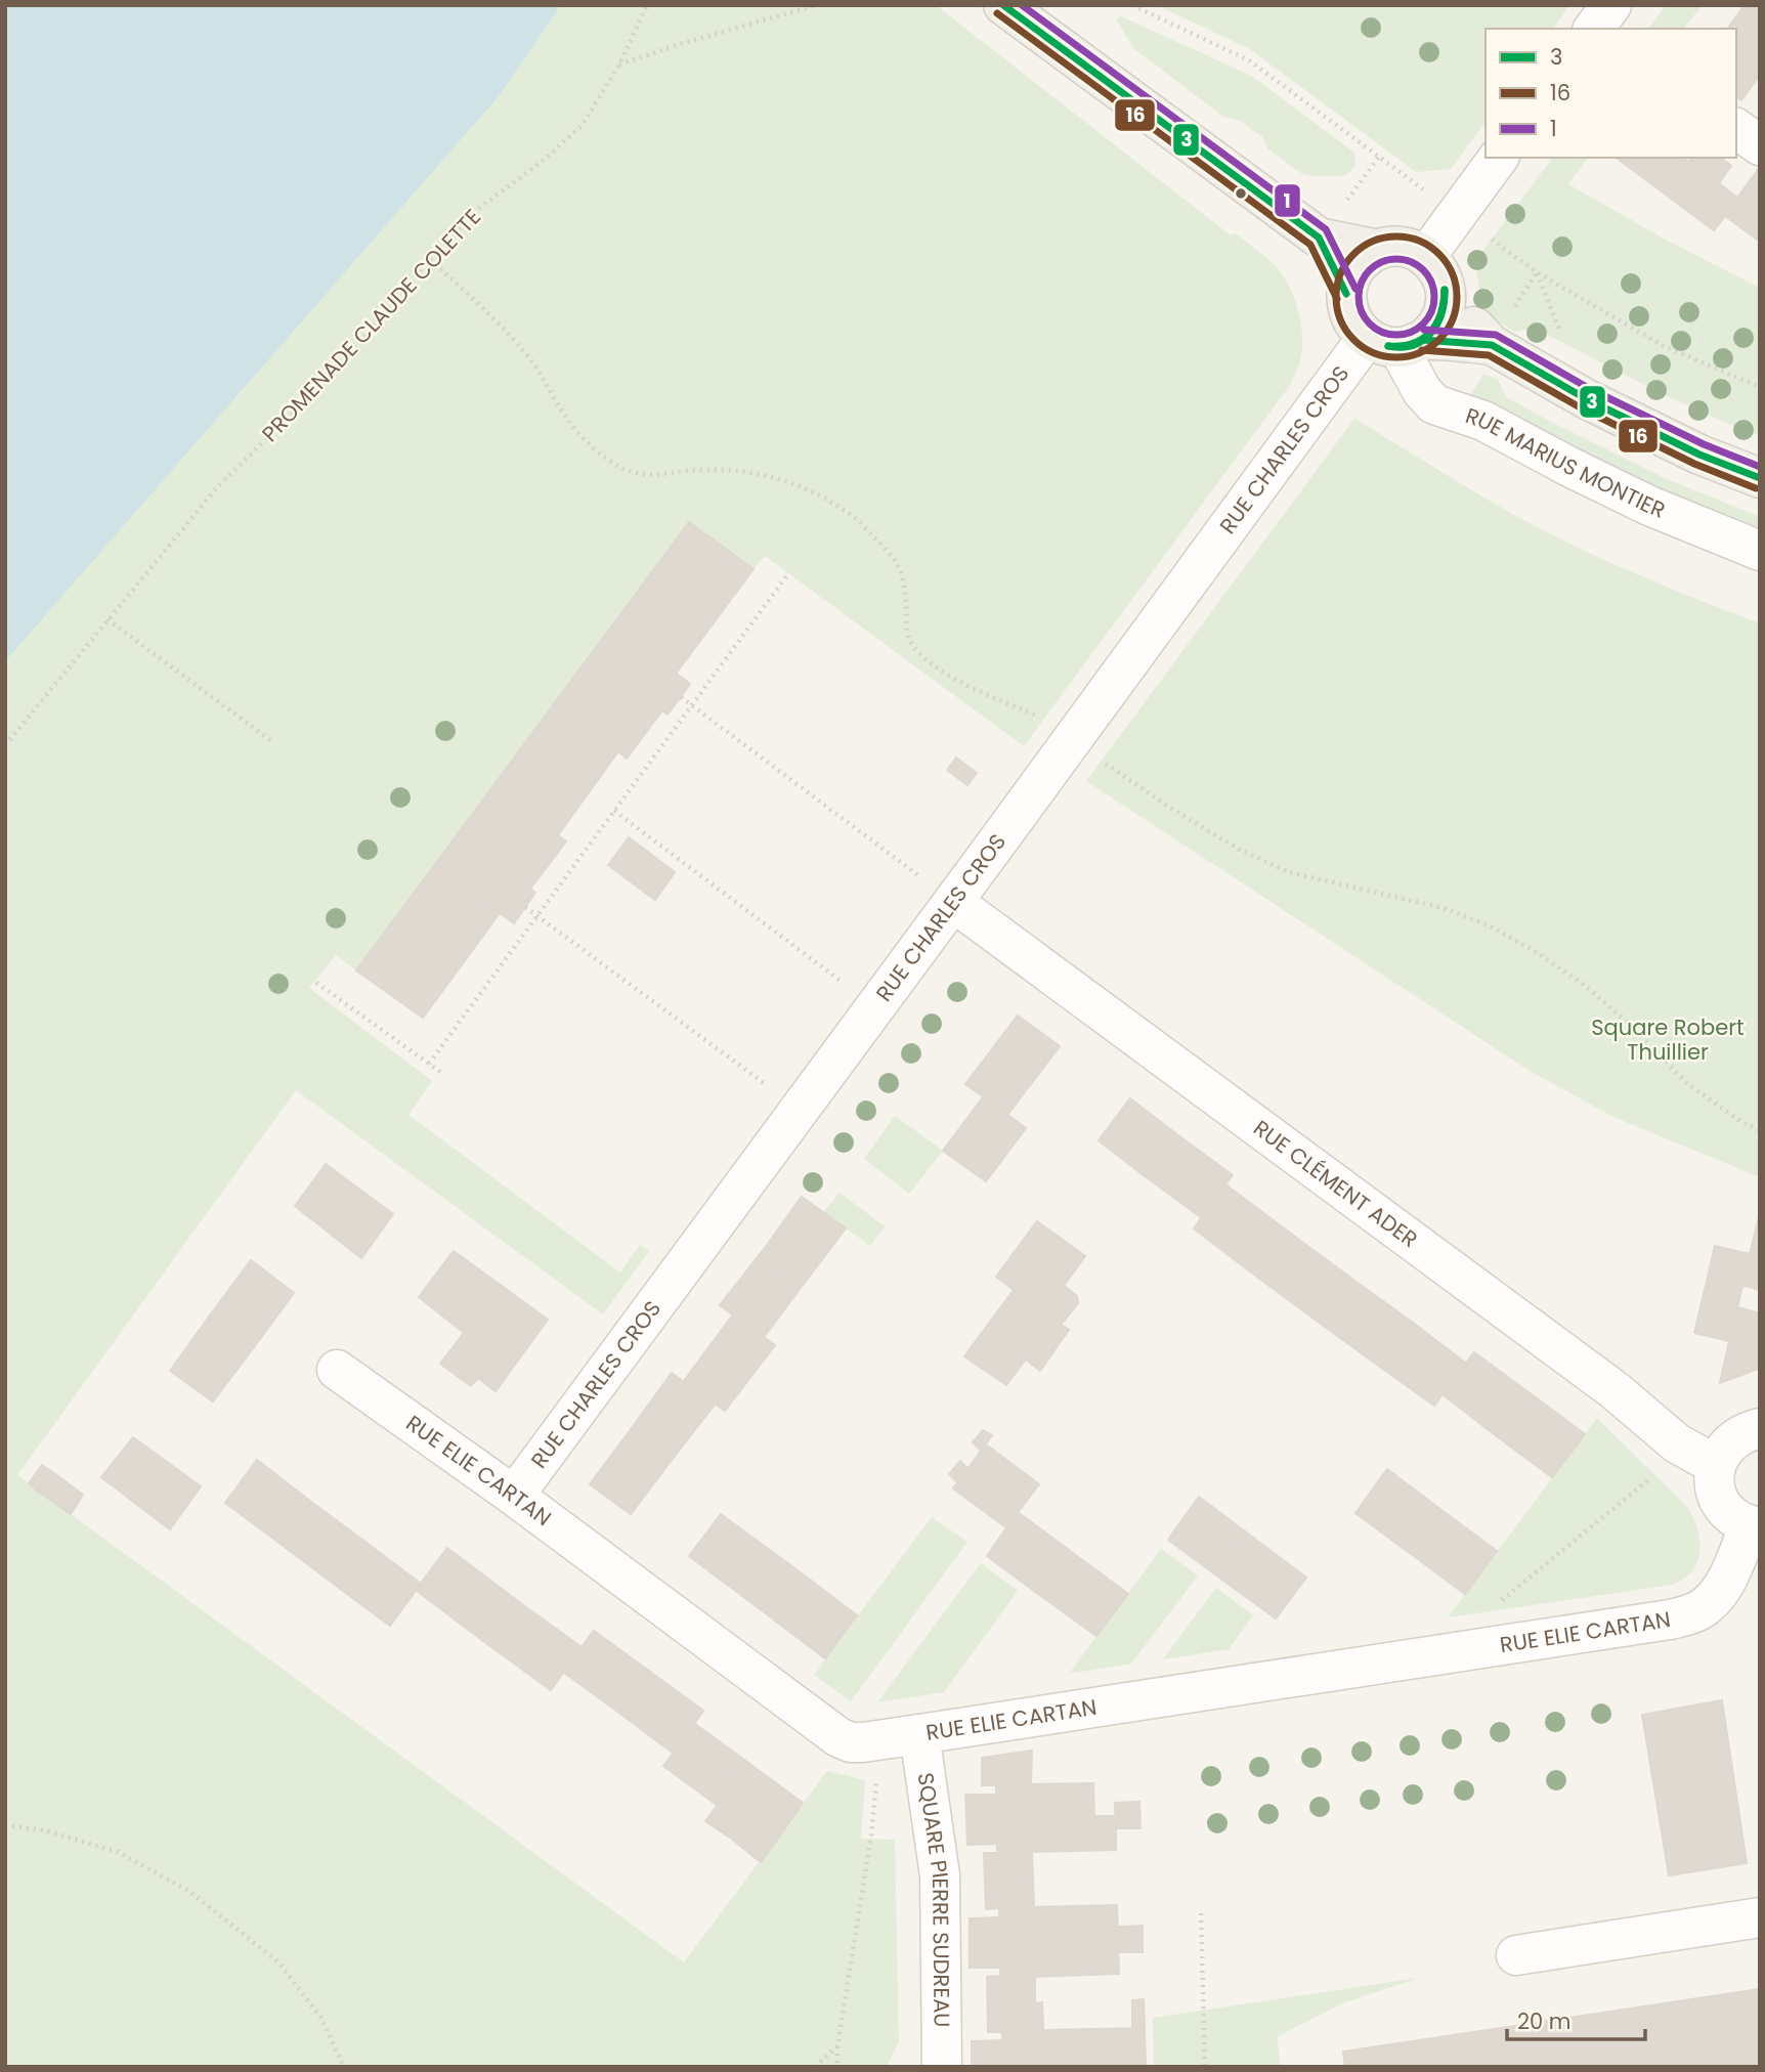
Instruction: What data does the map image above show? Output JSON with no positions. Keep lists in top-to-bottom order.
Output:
{
  "streets": {
    "street": [
      "RUE CHARLES CROS",
      "RUE MARIUS MONTIER",
      "RUE CLÉMENT ADER",
      "RUE ELIE CARTAN",
      "SQUARE PIERRE SUDREAU"
    ],
    "path": ["PROMENADE CLAUDE COLETTE"]
  },
  "crossings": [
    ["RUE CHARLES CROS", "RUE MARIUS MONTIER"],
    ["RUE CHARLES CROS", "RUE CLÉMENT ADER"],
    ["RUE CHARLES CROS", "RUE ELIE CARTAN"],
    ["RUE ELIE CARTAN", "SQUARE PIERRE SUDREAU"]
  ],
  "parks": ["Square Robert Thuillier"],
  "lines": ["transit line 3", "transit line 1", "transit line 16"],
  "legend": ["3", "16", "1"],
  "scale_bar": "20 m"
}
